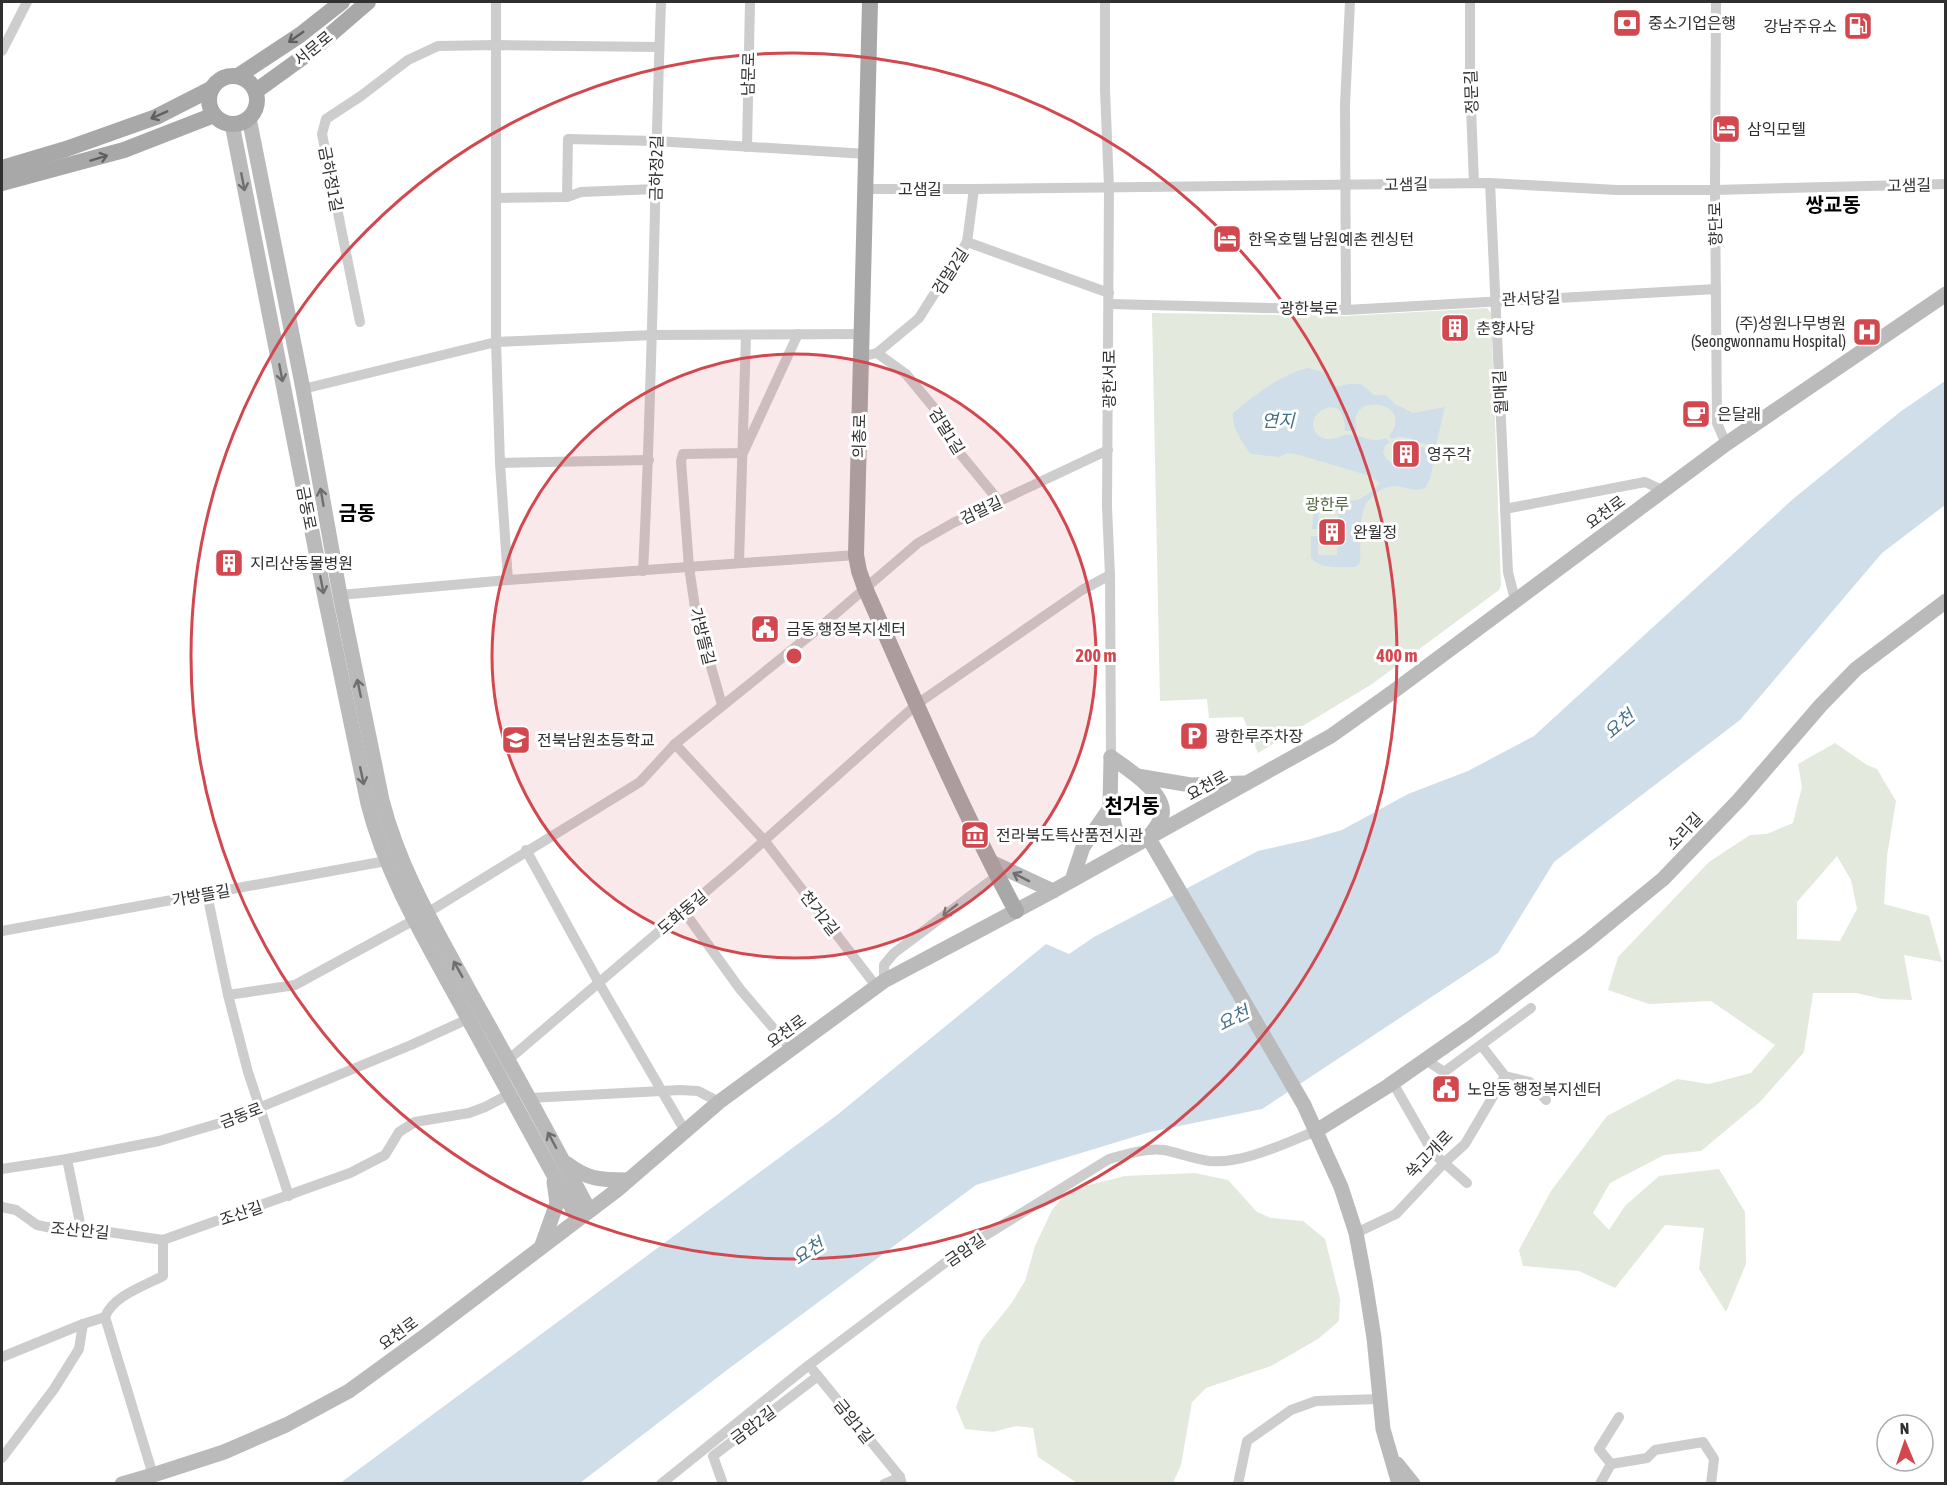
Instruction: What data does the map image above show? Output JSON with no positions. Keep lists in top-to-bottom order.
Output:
{
  "streets": {
    "main road": ["서문로", "의총로", "금동로"],
    "street": [
      "남문로",
      "정문길",
      "금하정2길",
      "금하정1길",
      "고샘길",
      "향단로",
      "검멀2길",
      "관서당길",
      "광한북로",
      "광한서로",
      "월매길",
      "검멀1길",
      "검멀길",
      "요천로",
      "가방뜰길",
      "소리길",
      "도화동길",
      "천거2길",
      "쑥고개로",
      "조산길",
      "조산안길",
      "금암길",
      "금암1길",
      "금암2길"
    ]
  },
  "crossings": [
    ["서문로", "금동로"],
    ["정문길", "고샘길"],
    ["금하정2길", "금하정1길"],
    ["고샘길", "향단로"],
    ["고샘길", "광한북로"],
    ["고샘길", "광한서로"],
    ["고샘길", "월매길"],
    ["고샘길", "의총로"],
    ["향단로", "관서당길"],
    ["향단로", "요천로"],
    ["검멀2길", "광한북로"],
    ["검멀2길", "광한서로"],
    ["검멀2길", "검멀1길"],
    ["관서당길", "광한북로"],
    ["관서당길", "월매길"],
    ["광한북로", "광한서로"],
    ["광한서로", "검멀길"],
    ["월매길", "요천로"],
    ["검멀1길", "검멀길"],
    ["의총로", "검멀길"],
    ["의총로", "요천로"],
    ["의총로", "도화동길"],
    ["금동로", "요천로"],
    ["금동로", "가방뜰길"],
    ["금동로", "도화동길"],
    ["금동로", "조산길"],
    ["요천로", "천거2길"],
    ["소리길", "금암길"],
    ["도화동길", "천거2길"],
    ["조산길", "조산안길"],
    ["금암길", "금암1길"],
    ["금암1길", "금암2길"]
  ],
  "districts": ["쌍교동", "금동", "천거동"],
  "water": ["연지", "요천"],
  "parks": ["광한루"],
  "places": {
    "bank": ["중소기업은행"],
    "fuel station": ["강남주유소"],
    "hotel": ["삼익모텔", "한옥호텔 남원예촌 켄싱턴"],
    "building": [
      "춘향사당",
      "영주각",
      "완월정",
      "지리산동물병원"
    ],
    "hospital": ["(주)성원나무병원 (Seongwonnamu Hospital)"],
    "cafe": ["은달래"],
    "public building": ["금동 행정복지센터", "노암동 행정복지센터"],
    "parking": ["광한루주차장"],
    "school or university": ["전북남원초등학교"],
    "museum": ["전라북도특산품전시관"]
  },
  "north": "top",
  "rings": ["200 m", "400 m"]
}
